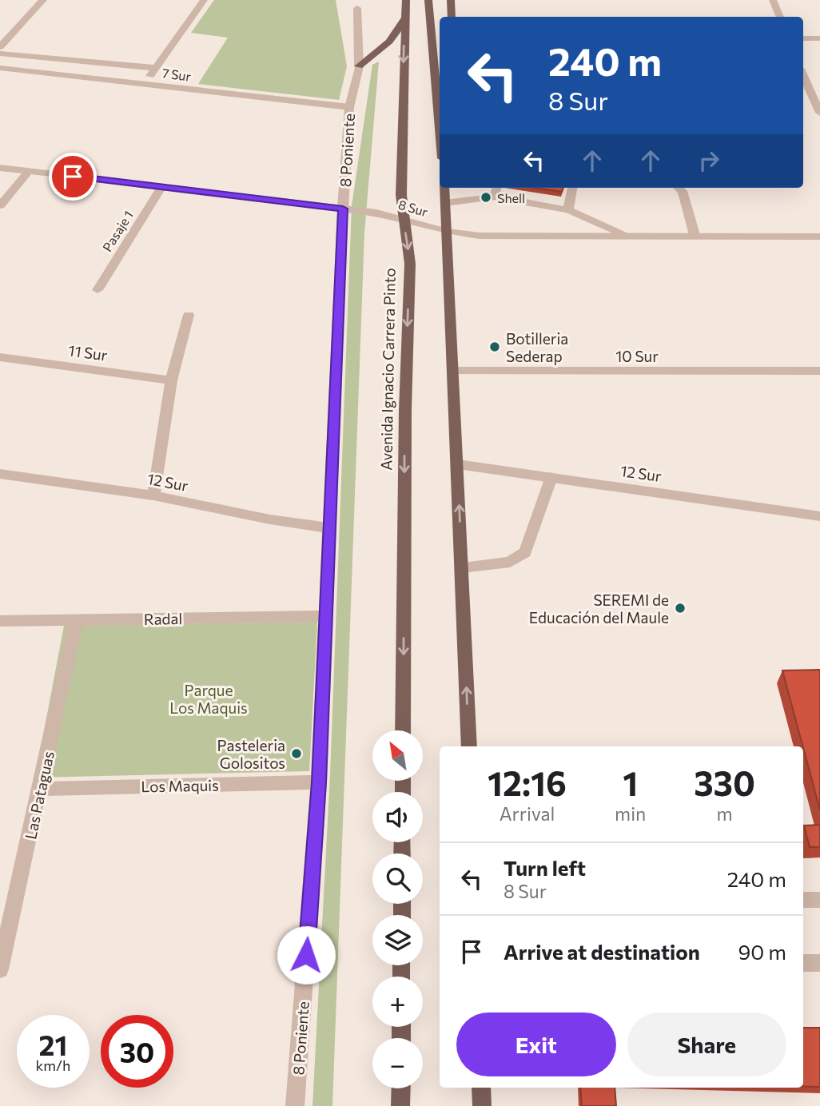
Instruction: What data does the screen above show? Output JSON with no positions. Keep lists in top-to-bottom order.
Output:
{
  "streets": {
    "main road": ["Avenida Ignacio Carrera Pinto"],
    "street": [
      "7 Sur",
      "8 Poniente",
      "8 Sur",
      "Pasaje 1",
      "11 Sur",
      "10 Sur",
      "12 Sur",
      "Radal",
      "Los Maquis",
      "Las Pataguas"
    ]
  },
  "crossings": [
    ["7 Sur", "8 Poniente"],
    ["8 Poniente", "8 Sur"],
    ["8 Poniente", "12 Sur"],
    ["8 Poniente", "Radal"],
    ["8 Poniente", "Los Maquis"],
    ["8 Sur", "Pasaje 1"],
    ["8 Sur", "Avenida Ignacio Carrera Pinto"],
    ["Radal", "Las Pataguas"],
    ["Los Maquis", "Las Pataguas"]
  ],
  "parks": ["Parque Los Maquis"],
  "places": [
    "Shell",
    "Botilleria Sederap",
    "SEREMI de Educación del Maule",
    "Pasteleria Golositos"
  ],
  "north": "top left",
  "page": {
    "turn": ["240 m", "8 Sur"],
    "map_buttons": ["+", "−"],
    "eta": [
      "12:16",
      "Arrival",
      "1",
      "min",
      "330",
      "m"
    ],
    "list": [
      {
        "name": "Turn left",
        "note": "8 Sur",
        "value": "240 m"
      },
      {
        "name": "Arrive at destination",
        "value": "90 m"
      }
    ],
    "buttons": ["Exit", "Share"],
    "speed": "21 km/h",
    "limit": "30"
  }
}
